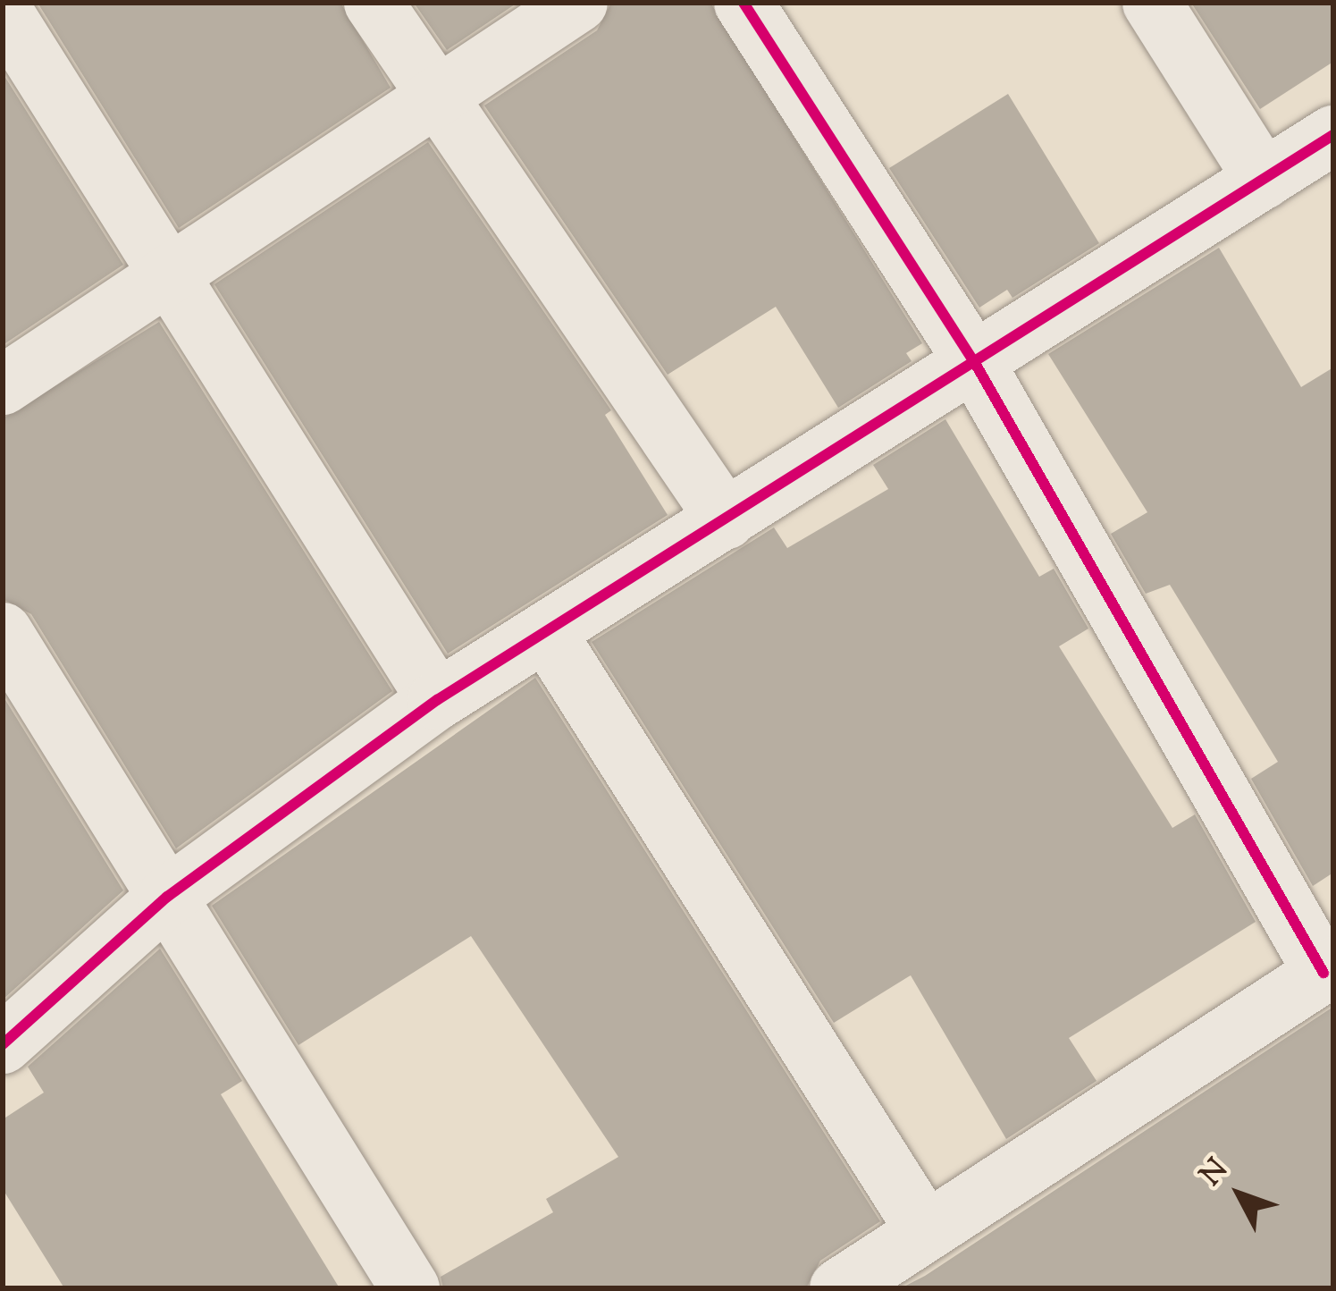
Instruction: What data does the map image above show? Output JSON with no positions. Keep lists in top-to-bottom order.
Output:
{
  "north": "top left"
}
